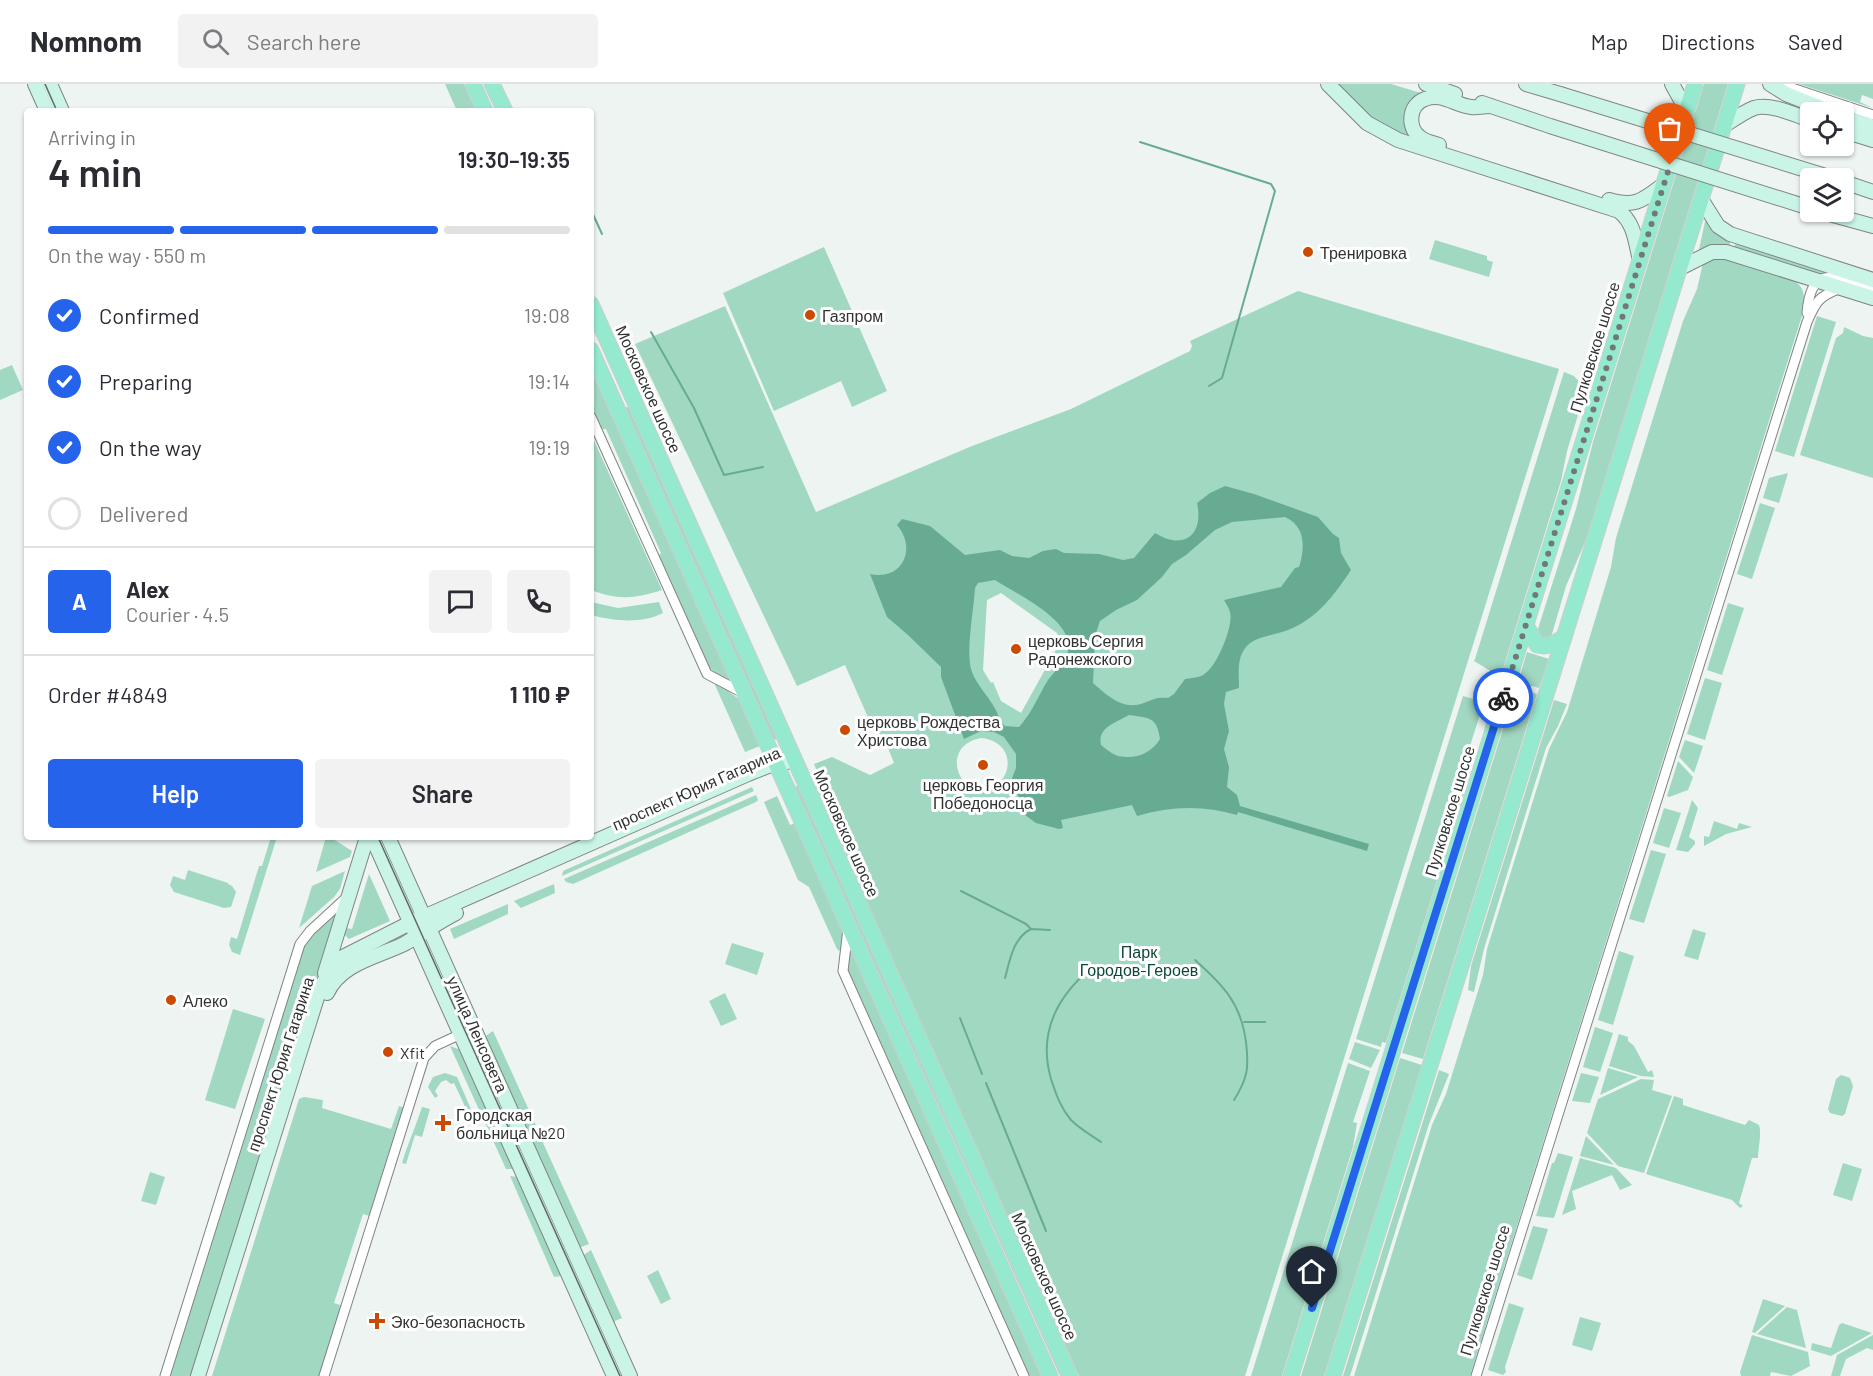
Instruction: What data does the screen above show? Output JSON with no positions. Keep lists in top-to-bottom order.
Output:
{
  "streets": {
    "main road": [
      "Пулковское шоссе",
      "Московское шоссе",
      "проспект Юрия Гагарина",
      "улица Ленсовета"
    ]
  },
  "crossings": [
    ["Московское шоссе", "проспект Юрия Гагарина"],
    ["проспект Юрия Гагарина", "улица Ленсовета"]
  ],
  "parks": ["Парк Городов-Героев"],
  "places": {
    "other": [
      "Тренировка",
      "Газпром",
      "церковь Сергия Радонежского",
      "церковь Рождества Христова",
      "церковь Георгия Победоносца",
      "Алеко",
      "Xfit"
    ],
    "health": ["Городская больница №20", "Эко-безопасность"]
  },
  "page": {
    "header": "Nomnom",
    "search": "Search here",
    "nav": ["Map", "Directions", "Saved"],
    "heading": ["4 min", "Arriving in", "19:30–19:35"],
    "panel": [
      "Alex",
      "Courier · 4.5",
      "Order #4849",
      "1 110 ₽"
    ],
    "bar": "On the way · 550 m",
    "list": [
      ["Confirmed", "19:08"],
      ["Preparing", "19:14"],
      ["On the way", "19:19"],
      "Delivered"
    ],
    "round": "A",
    "buttons": ["Help", "Share"]
  }
}
